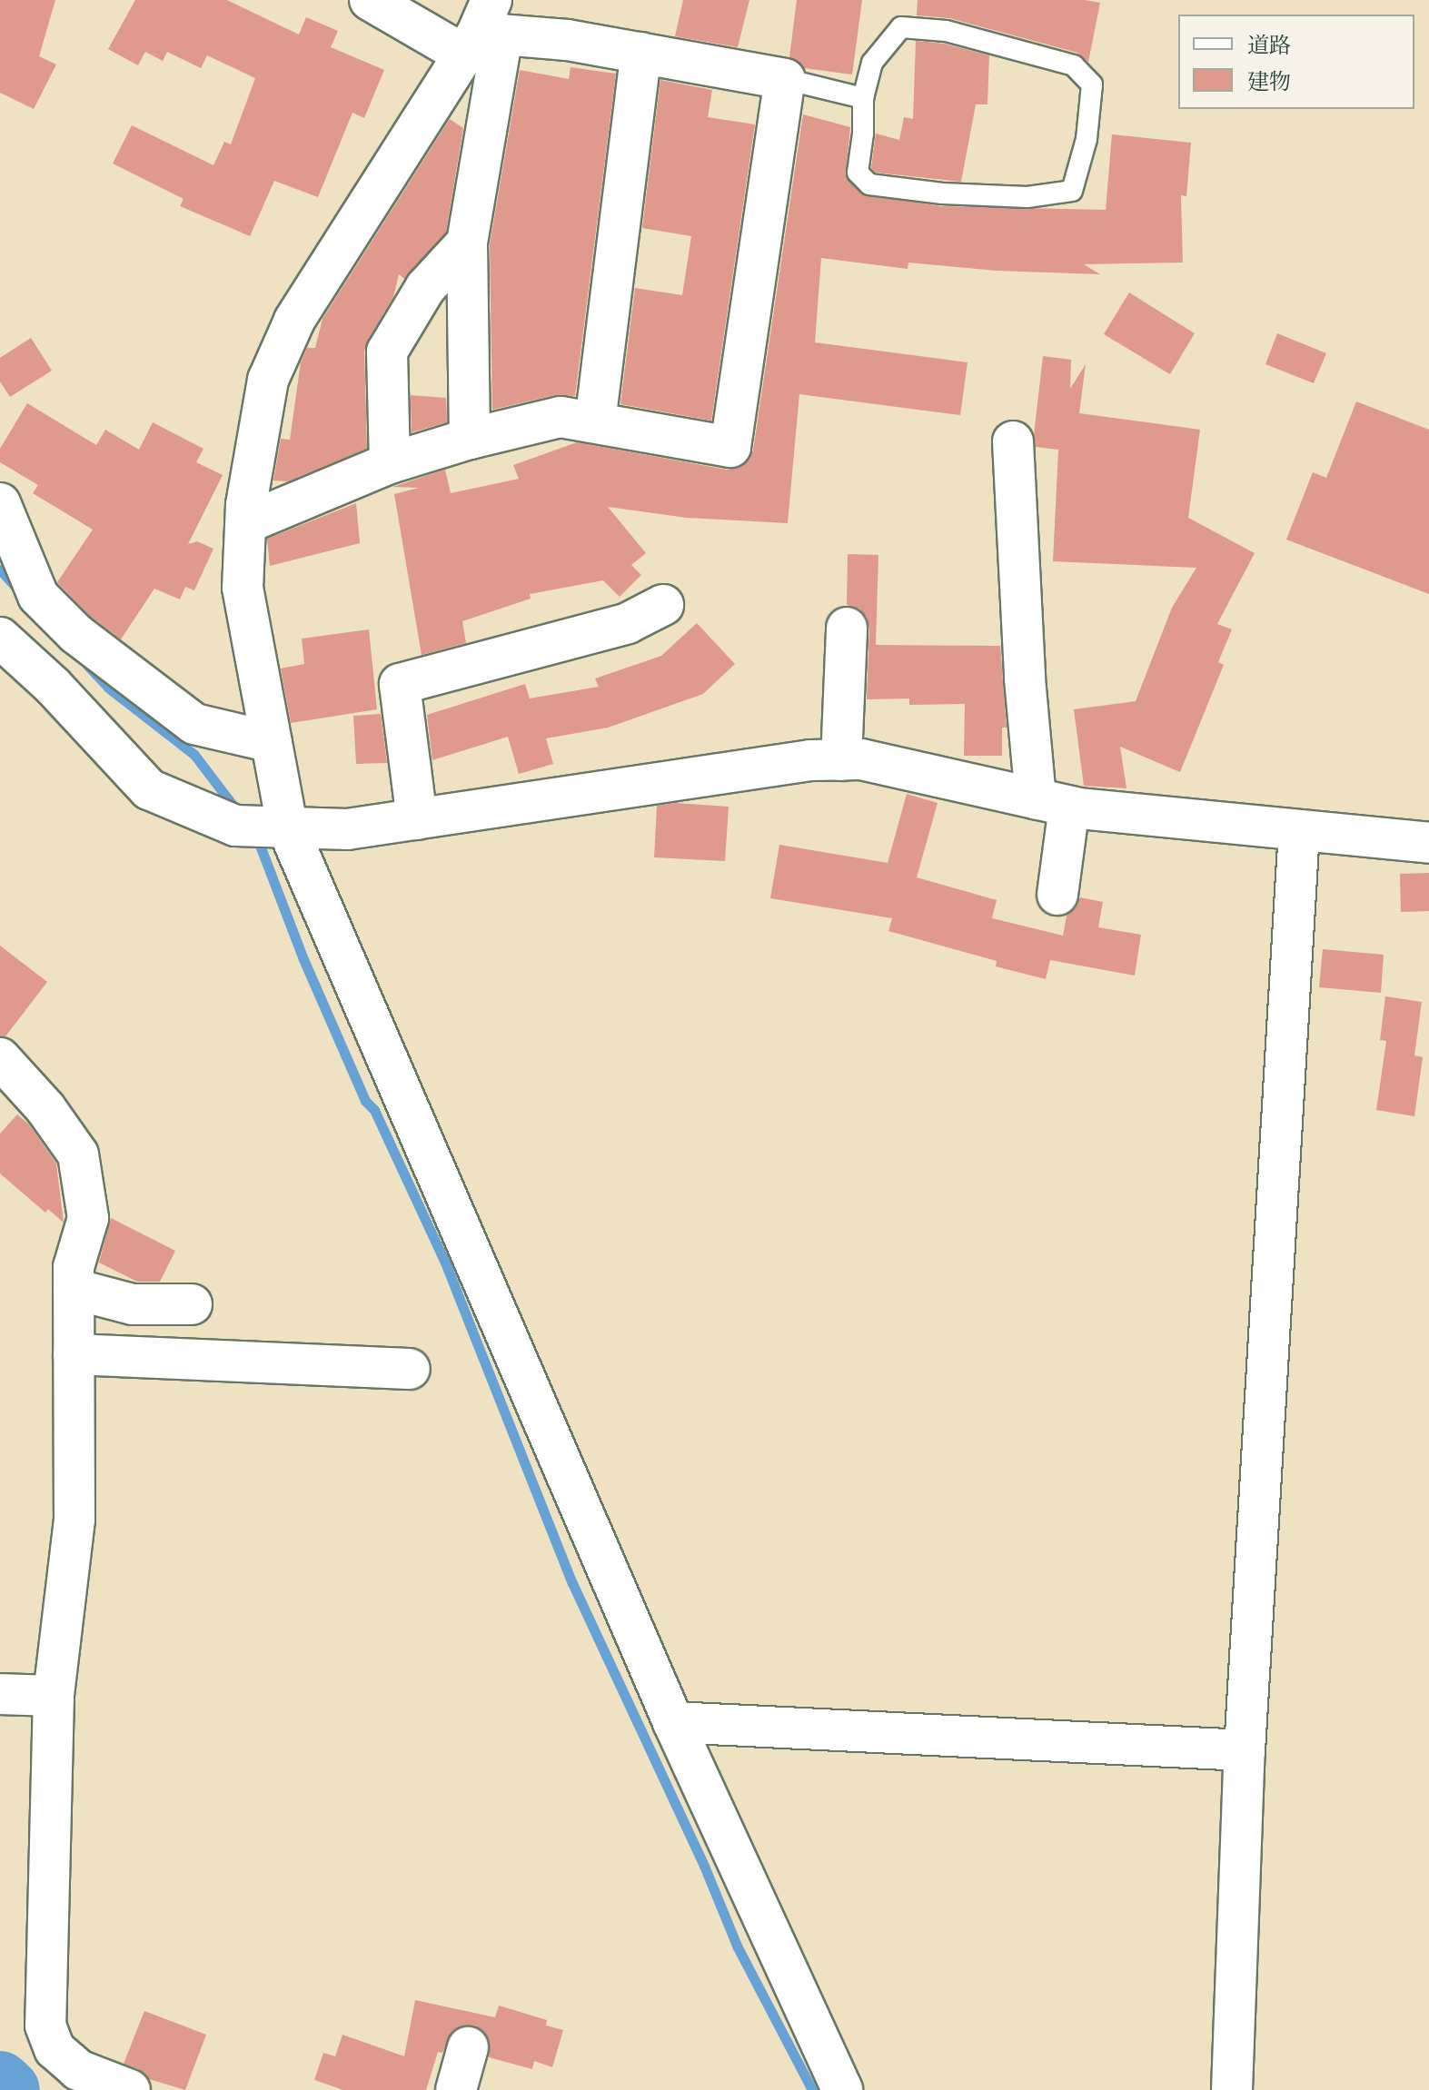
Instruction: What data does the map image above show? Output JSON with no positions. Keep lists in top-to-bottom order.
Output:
{
  "legend": ["道路", "建物"]
}
